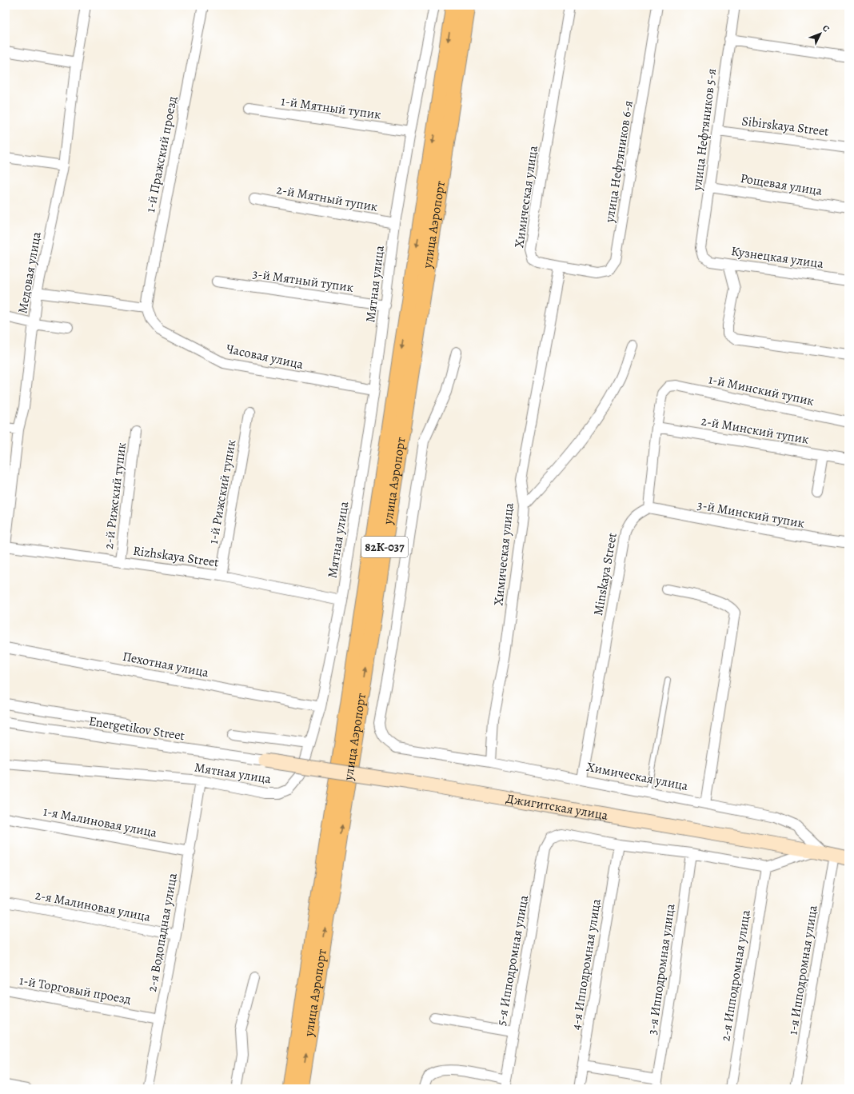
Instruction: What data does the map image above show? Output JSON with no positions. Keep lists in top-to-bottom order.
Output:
{
  "streets": {
    "main road": ["улица Аэропорт", "82К-037"],
    "street": [
      "1-й Мятный тупик",
      "Sibirskaya Street",
      "улица Нефтяников 5-я",
      "1-й Пражский проезд",
      "улица Нефтяников 6-я",
      "Рощевая улица",
      "Химическая улица",
      "2-й Мятный тупик",
      "Кузнецкая улица",
      "Медовая улица",
      "3-й Мятный тупик",
      "Мятная улица",
      "Часовая улица",
      "1-й Минский тупик",
      "2-й Минский тупик",
      "1-й Рижский тупик",
      "2-й Рижский тупик",
      "3-й Минский тупик",
      "Rizhskaya Street",
      "Minskaya Street",
      "Пехотная улица",
      "Energetikov Street",
      "Джигитская улица",
      "1-я Малиновая улица",
      "2-я Малиновая улица",
      "2-я Водопадная улица",
      "5-я Ипподромная улица",
      "4-я Ипподромная улица",
      "3-я Ипподромная улица",
      "1-я Ипподромная улица",
      "2-я Ипподромная улица",
      "1-й Торговый проезд"
    ]
  },
  "crossings": [
    ["1-й Мятный тупик", "Мятная улица"],
    ["Sibirskaya Street", "улица Нефтяников 5-я"],
    ["улица Нефтяников 5-я", "Рощевая улица"],
    ["улица Нефтяников 5-я", "Кузнецкая улица"],
    ["1-й Пражский проезд", "Часовая улица"],
    ["улица Нефтяников 6-я", "Химическая улица"],
    ["Химическая улица", "Minskaya Street"],
    ["Химическая улица", "Джигитская улица"],
    ["Химическая улица", "1-я Ипподромная улица"],
    ["2-й Мятный тупик", "Мятная улица"],
    ["Медовая улица", "Rizhskaya Street"],
    ["3-й Мятный тупик", "Мятная улица"],
    ["Мятная улица", "Часовая улица"],
    ["Мятная улица", "Rizhskaya Street"],
    ["Мятная улица", "Пехотная улица"],
    ["Мятная улица", "2-я Водопадная улица"],
    ["1-й Минский тупик", "2-й Минский тупик"],
    ["1-й Рижский тупик", "Rizhskaya Street"],
    ["2-й Рижский тупик", "Rizhskaya Street"],
    ["3-й Минский тупик", "Minskaya Street"],
    ["Energetikov Street", "Джигитская улица"],
    ["Джигитская улица", "1-я Ипподромная улица"],
    ["1-я Малиновая улица", "2-я Водопадная улица"],
    ["2-я Малиновая улица", "2-я Водопадная улица"],
    ["2-я Водопадная улица", "1-й Торговый проезд"],
    ["5-я Ипподромная улица", "4-я Ипподромная улица"]
  ],
  "north": "top right"
}
